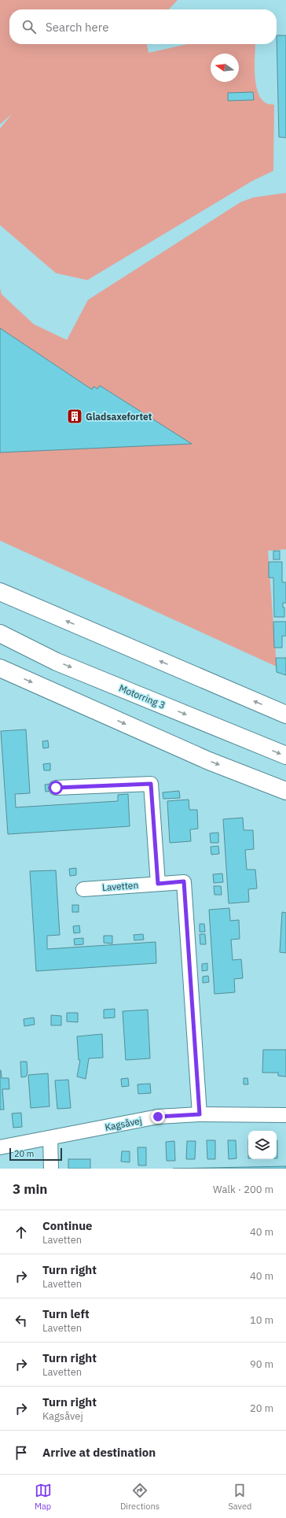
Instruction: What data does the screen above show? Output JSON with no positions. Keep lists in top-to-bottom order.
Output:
{
  "streets": {
    "highway": ["Motorring 3"],
    "street": ["Lavetten", "Kagsåvej"]
  },
  "crossings": [
    ["Lavetten", "Kagsåvej"]
  ],
  "places": {
    "building": ["Gladsaxefortet"]
  },
  "scale_bar": "20 m",
  "north": "left",
  "page": {
    "search": "Search here",
    "scale": "20 m",
    "heading": ["3 min", "Walk · 200 m"],
    "list": [
      ["Continue", "Lavetten", "40 m"],
      ["Turn right", "Lavetten", "40 m"],
      ["Turn left", "Lavetten", "10 m"],
      ["Turn right", "Lavetten", "90 m"],
      ["Turn right", "Kagsåvej", "20 m"],
      "Arrive at destination"
    ],
    "nav": ["Map", "Directions", "Saved"]
  }
}
